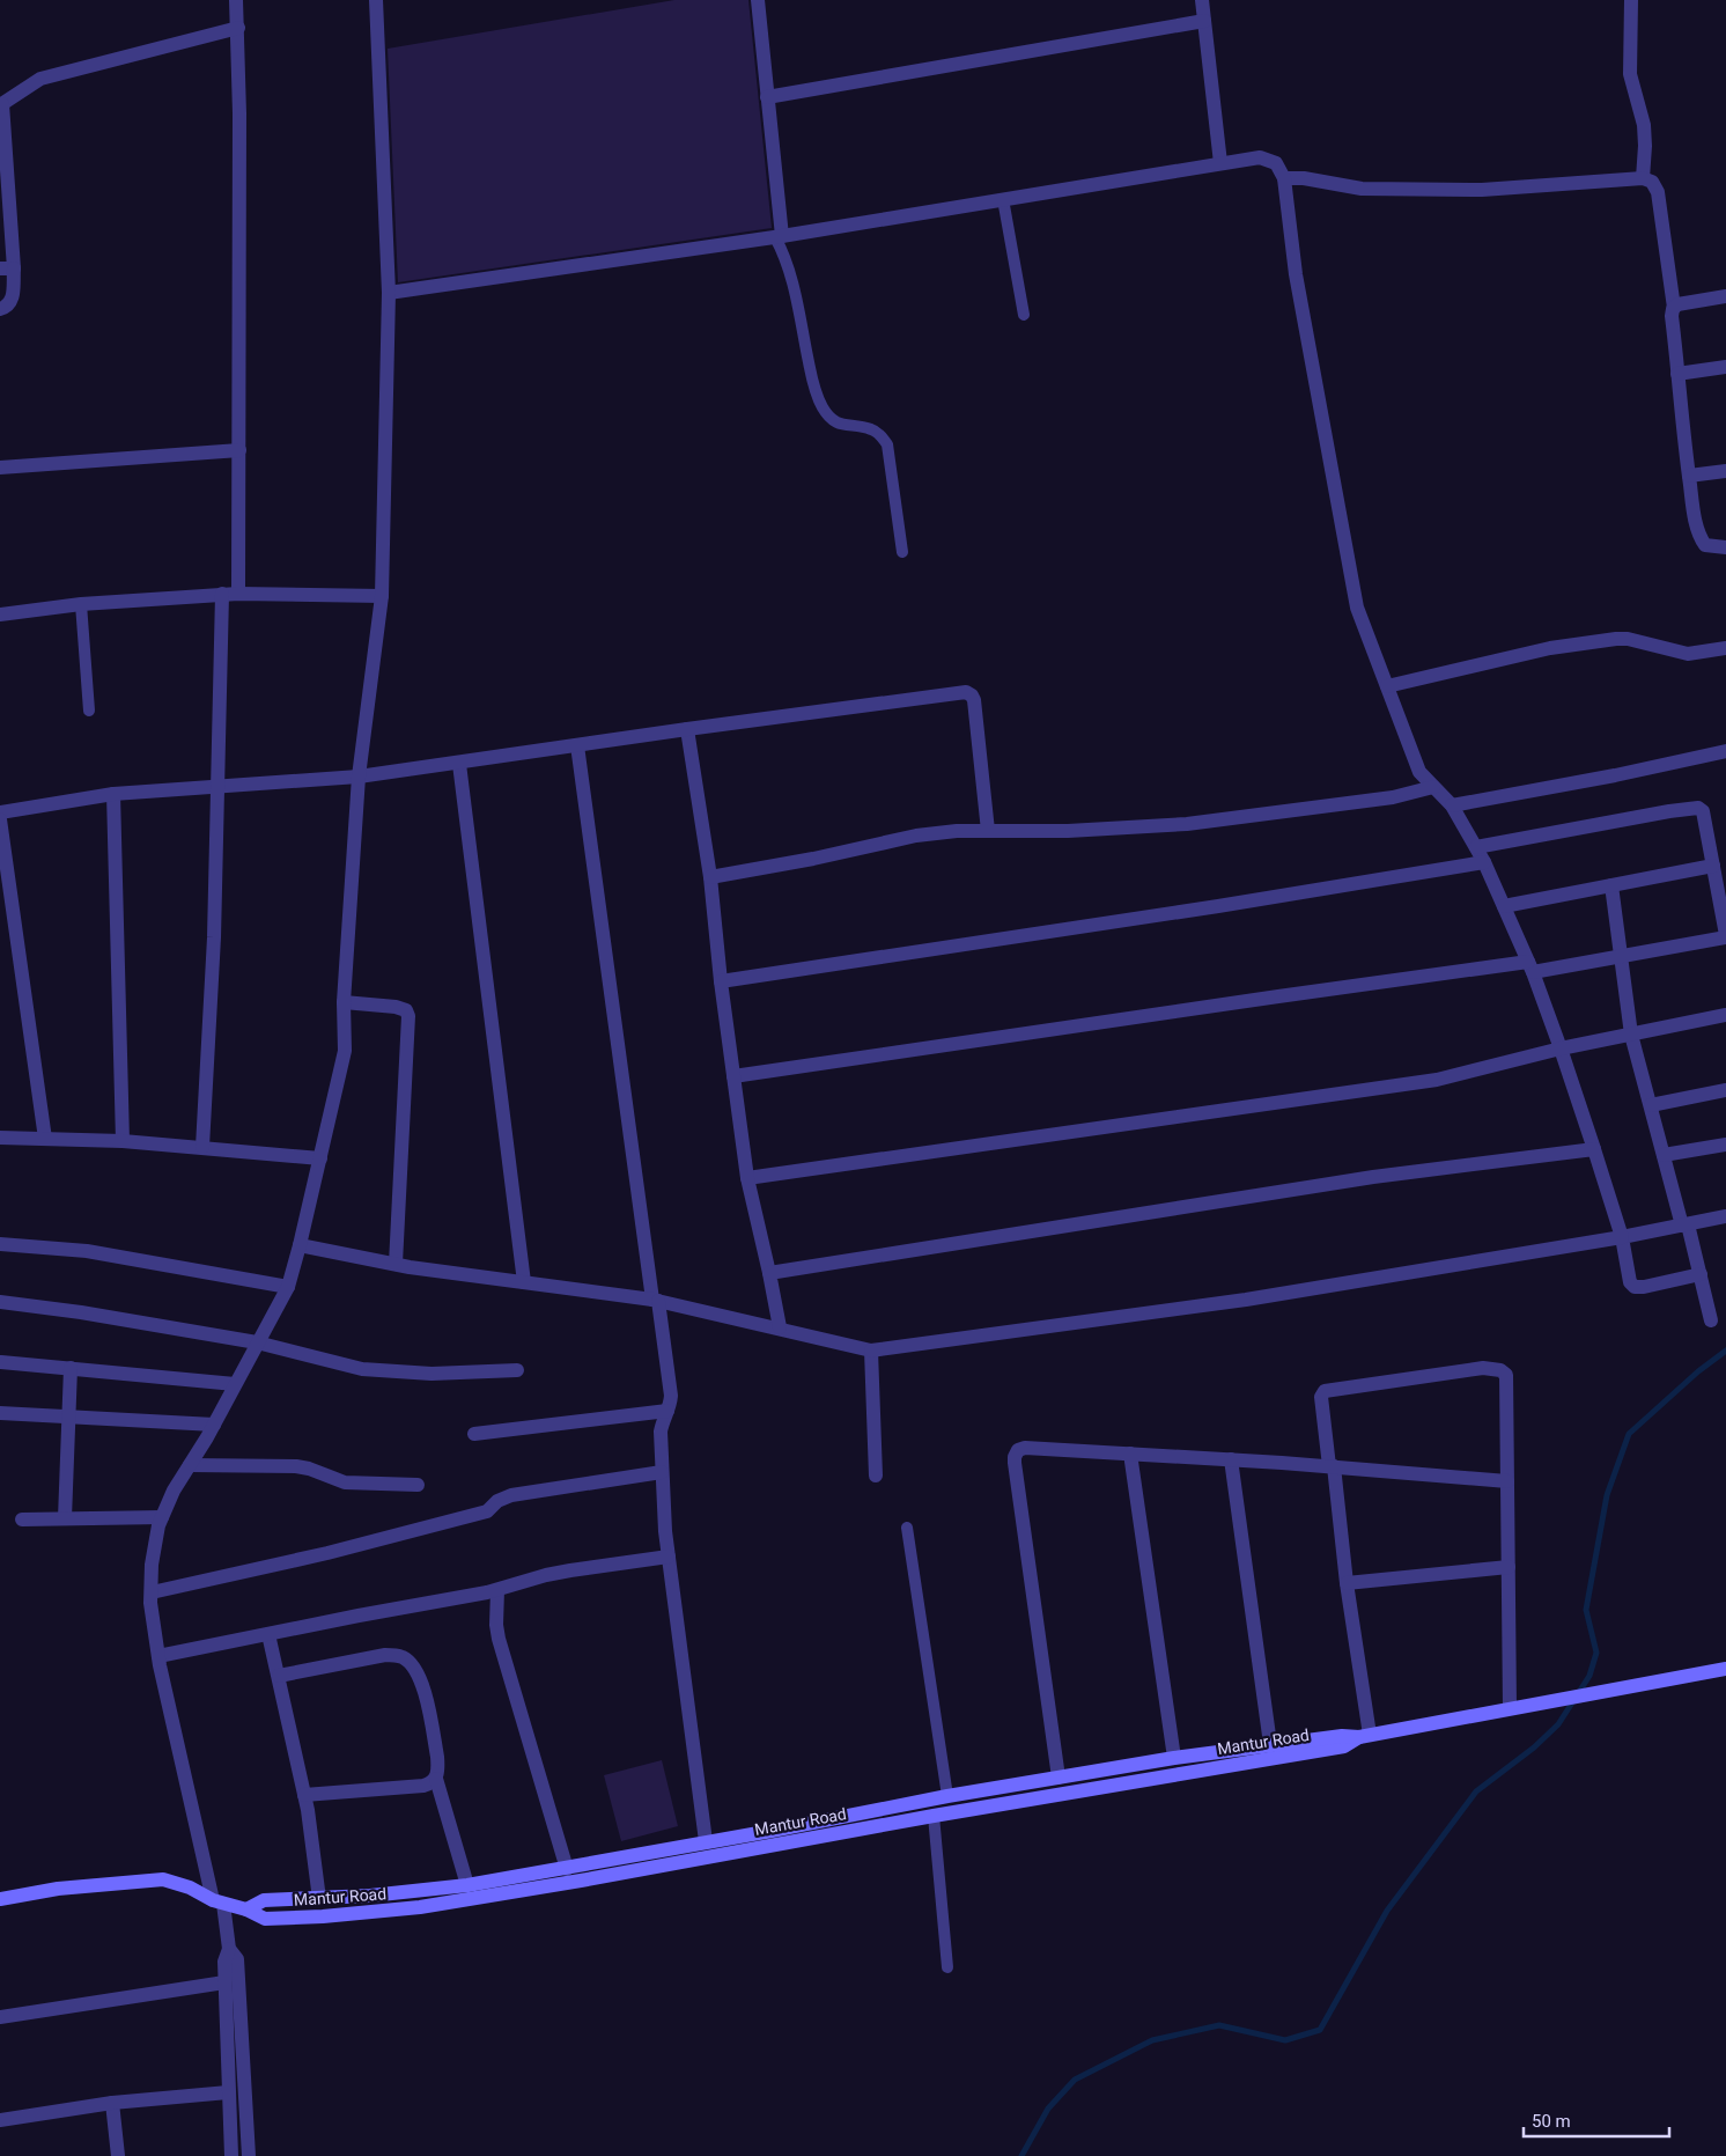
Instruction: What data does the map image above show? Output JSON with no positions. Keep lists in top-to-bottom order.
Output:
{
  "streets": {
    "main road": ["Mantur Road"]
  },
  "scale_bar": "50 m"
}
